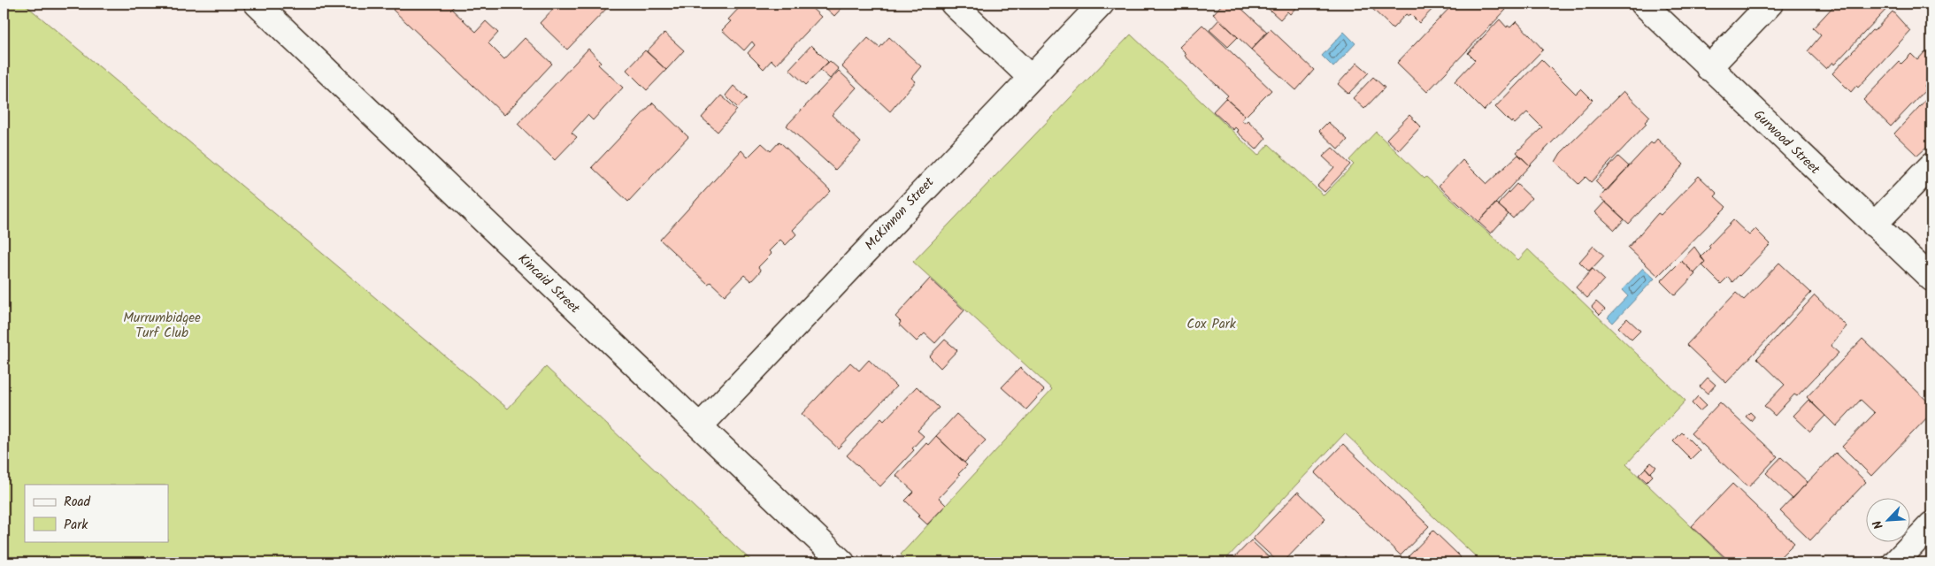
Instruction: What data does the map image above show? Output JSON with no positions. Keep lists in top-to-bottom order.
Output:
{
  "streets": {
    "street": ["Gurwood Street", "McKinnon Street", "Kincaid Street"]
  },
  "crossings": [
    ["McKinnon Street", "Kincaid Street"]
  ],
  "parks": ["Murrumbidgee Turf Club", "Cox Park"],
  "legend": ["Road", "Park"],
  "north": "bottom left"
}
